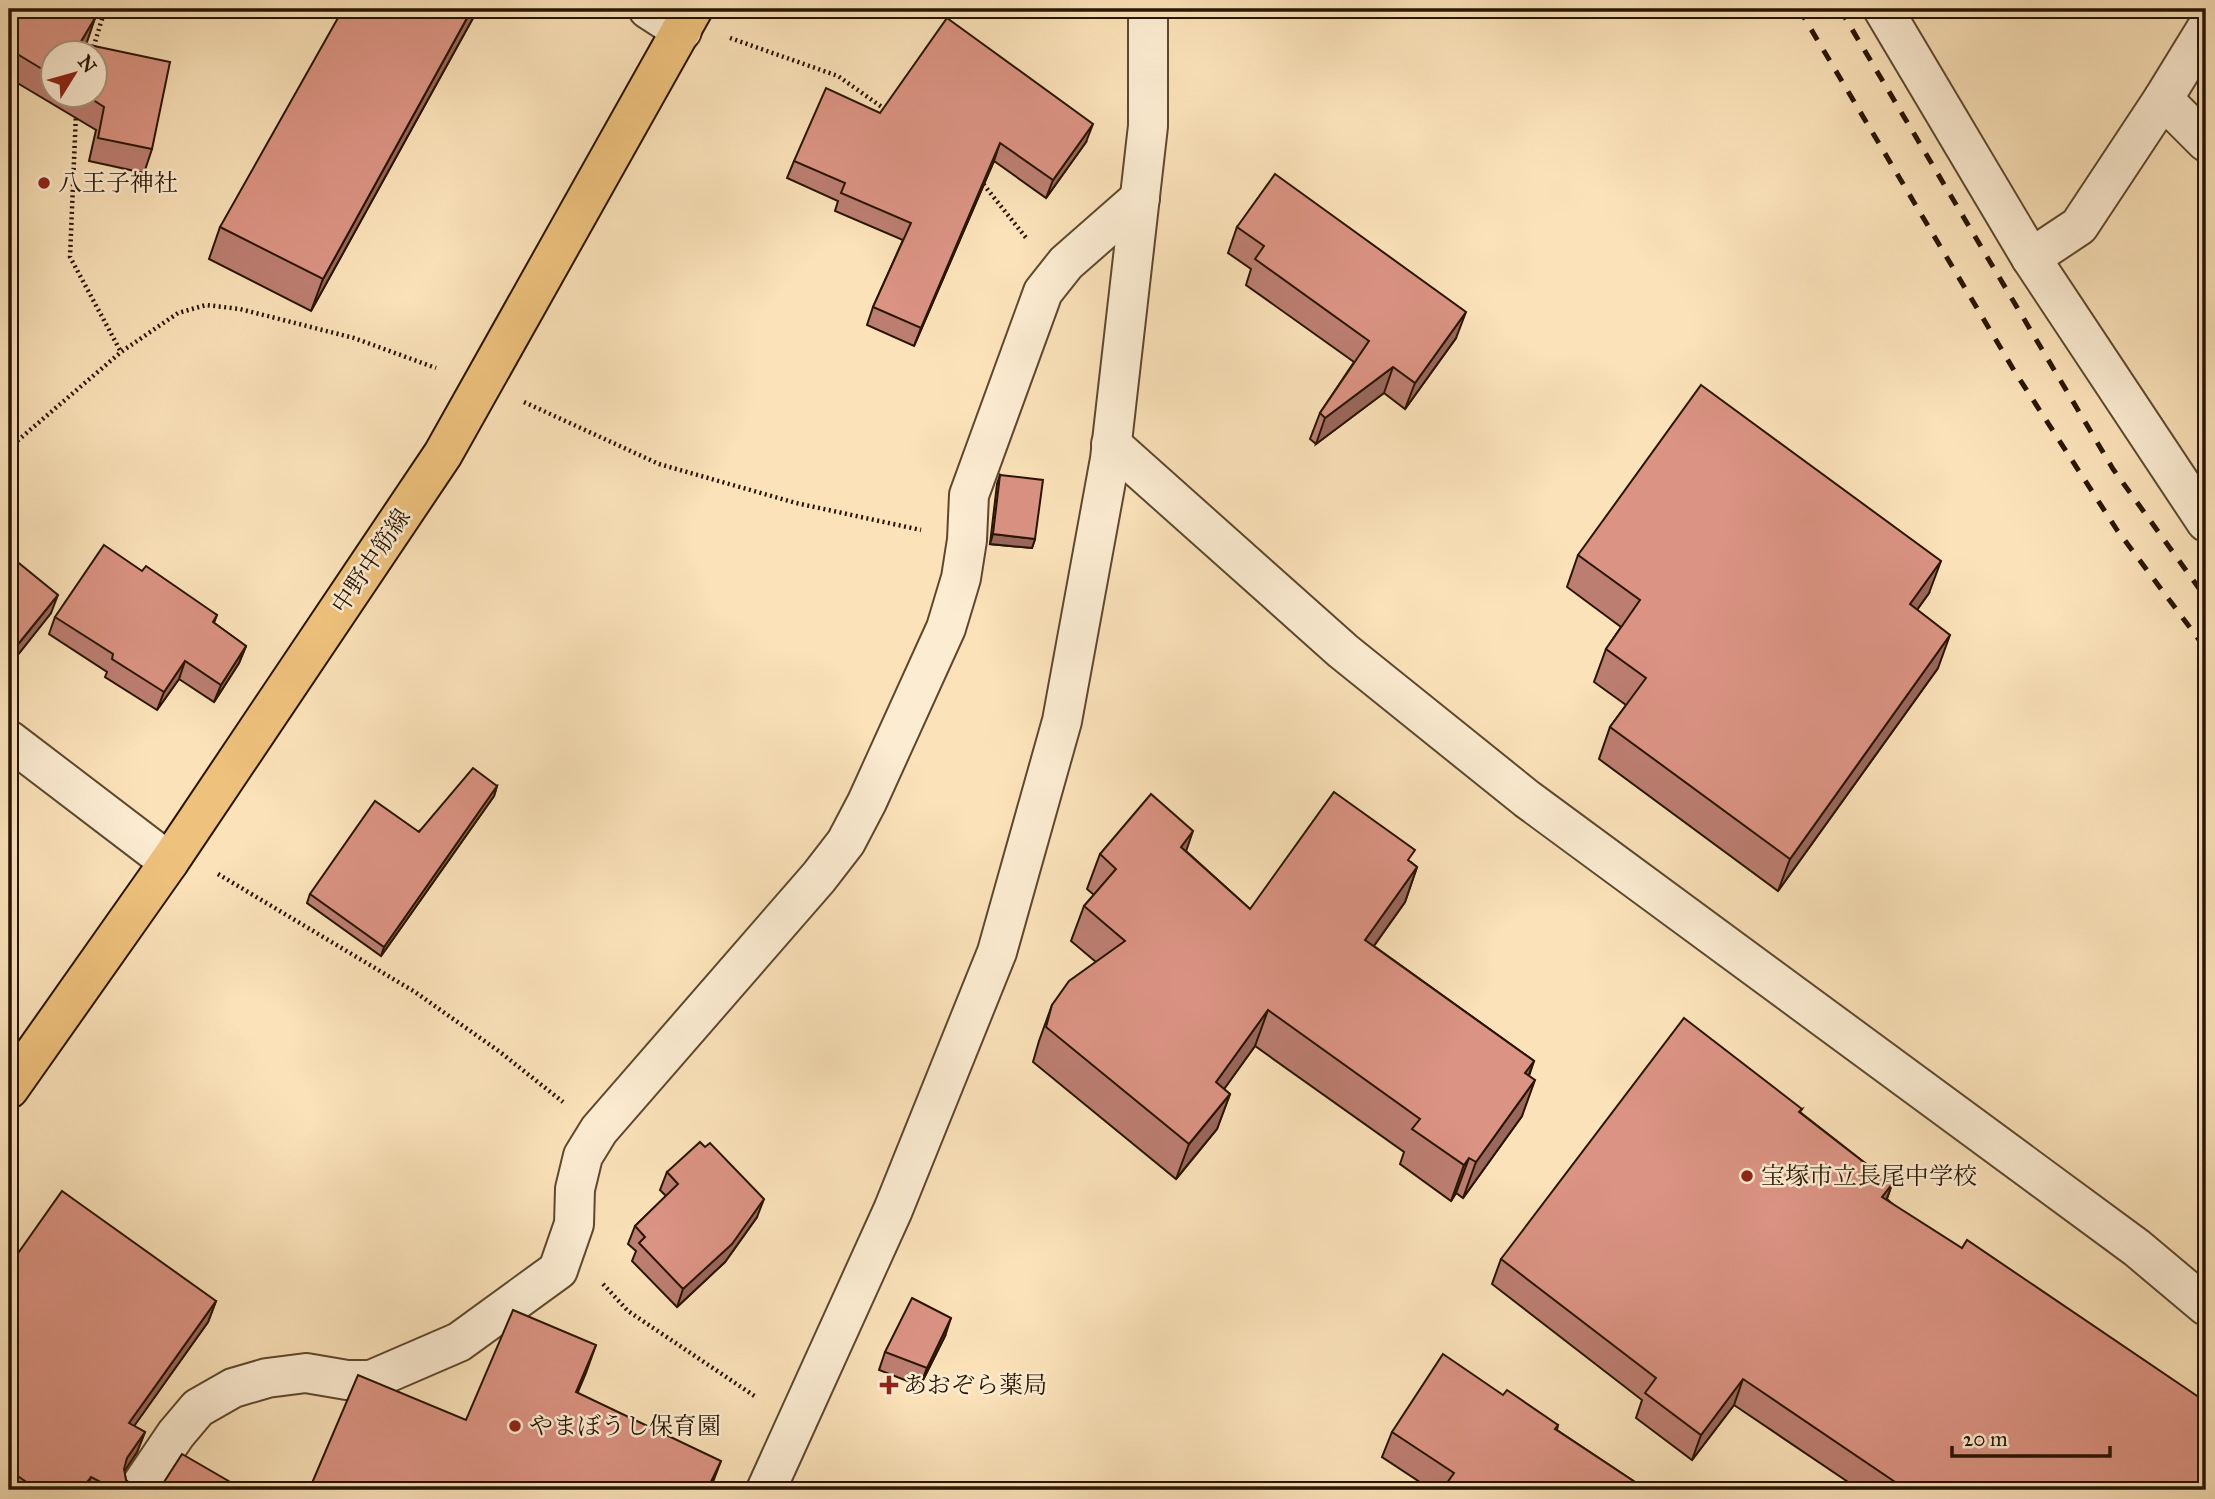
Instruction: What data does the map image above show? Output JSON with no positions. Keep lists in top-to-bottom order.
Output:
{
  "streets": {
    "main road": ["中野中筋線"]
  },
  "places": {
    "other": ["八王子神社", "宝塚市立長尾中学校", "やまぼうし保育園"],
    "health": ["あおぞら薬局"]
  },
  "scale_bar": "20 m",
  "north": "top right"
}
